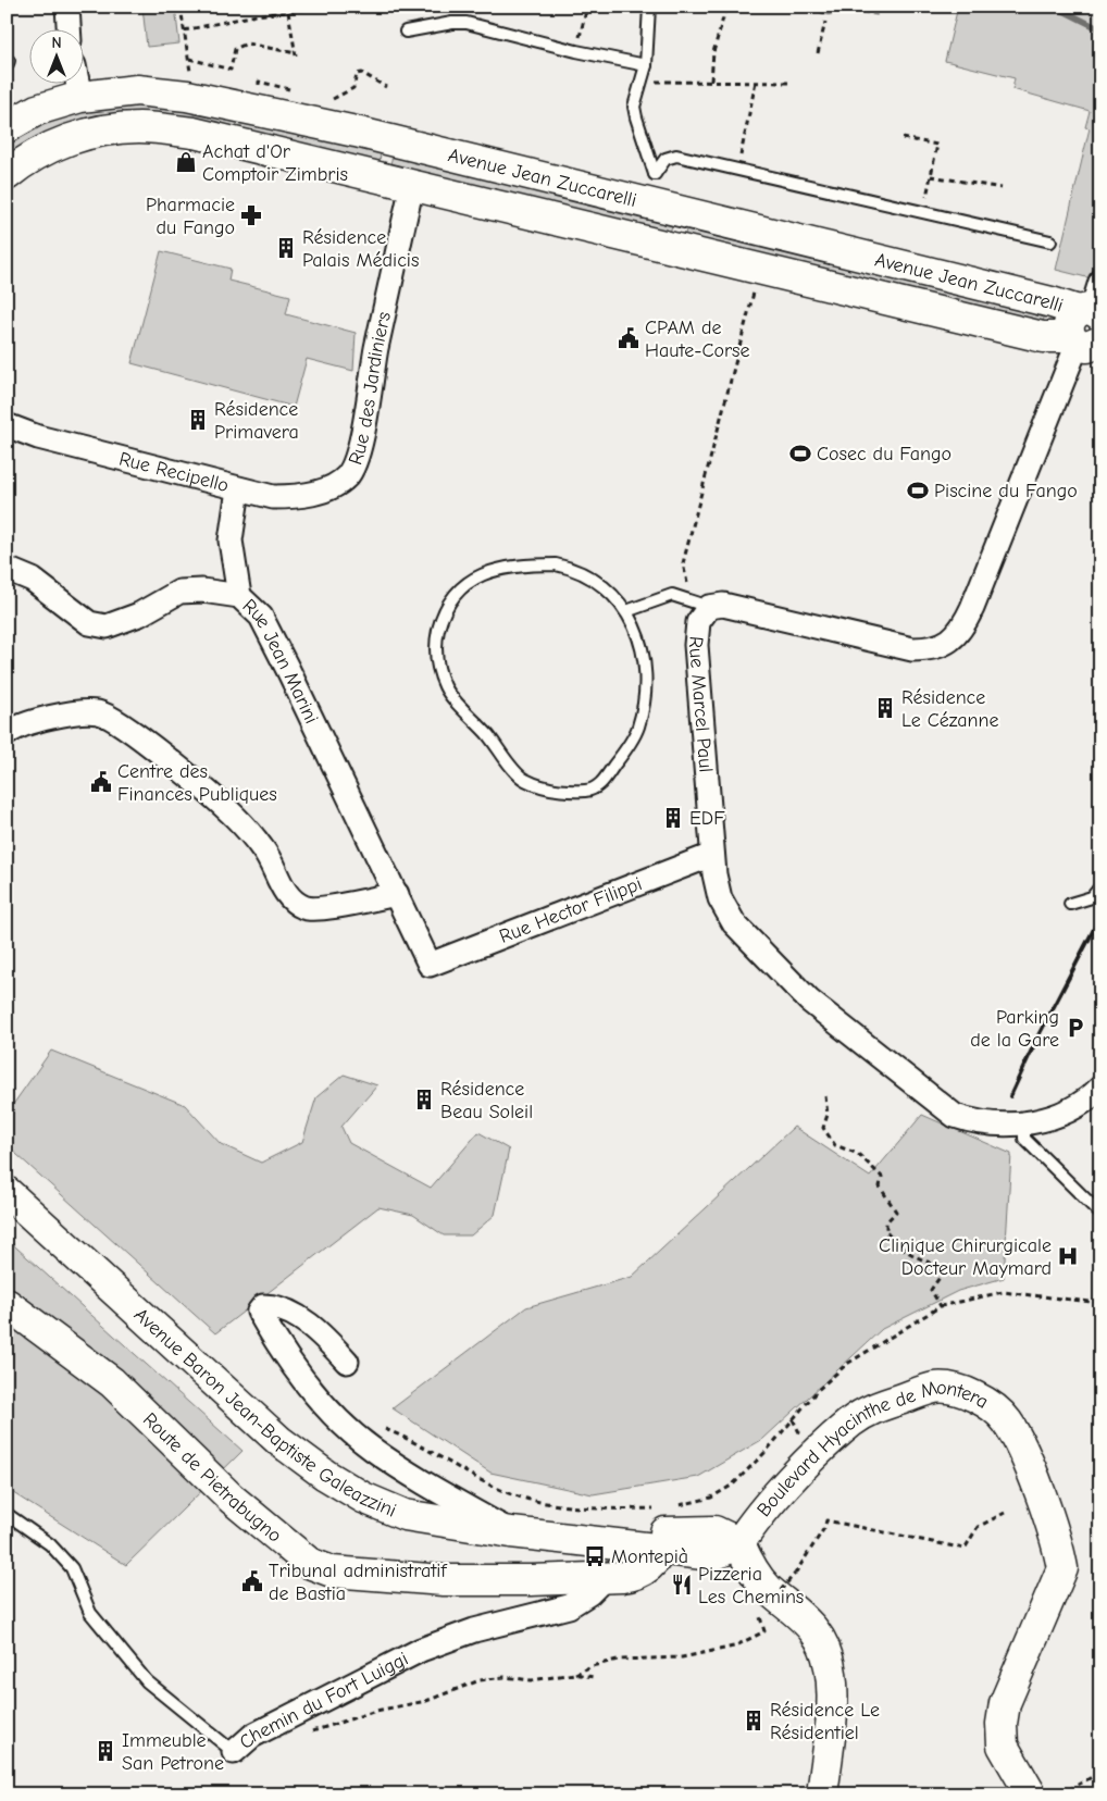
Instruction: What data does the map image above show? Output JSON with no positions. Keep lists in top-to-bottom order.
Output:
{
  "streets": {
    "main road": [
      "Avenue Jean Zuccarelli",
      "Avenue Baron Jean-Baptiste Galeazzini",
      "Boulevard Hyacinthe de Montera",
      "Route de Pietrabugno"
    ],
    "street": [
      "Rue des Jardiniers",
      "Rue Recipello",
      "Rue Jean Marini",
      "Rue Marcel Paul",
      "Rue Hector Filippi",
      "Chemin du Fort Luiggi"
    ]
  },
  "crossings": [
    ["Avenue Jean Zuccarelli", "Rue des Jardiniers"],
    ["Rue des Jardiniers", "Rue Recipello"],
    ["Rue Recipello", "Rue Jean Marini"],
    ["Rue Jean Marini", "Rue Hector Filippi"],
    ["Rue Marcel Paul", "Rue Hector Filippi"],
    ["Avenue Baron Jean-Baptiste Galeazzini", "Boulevard Hyacinthe de Montera"],
    ["Avenue Baron Jean-Baptiste Galeazzini", "Route de Pietrabugno"],
    ["Route de Pietrabugno", "Chemin du Fort Luiggi"]
  ],
  "places": {
    "shop": ["Achat d'Or Comptoir Zimbris"],
    "pharmacy": ["Pharmacie du Fango"],
    "building": [
      "Résidence Palais Médicis",
      "Résidence Primavera",
      "Résidence Le Cézanne",
      "EDF",
      "Résidence Beau Soleil",
      "Résidence Le Résidentiel",
      "Immeuble San Petrone"
    ],
    "public building": ["CPAM de Haute-Corse", "Centre des Finances Publiques", "Tribunal administratif de Bastia"],
    "sports": ["Cosec du Fango", "Piscine du Fango"],
    "parking": ["Parking de la Gare"],
    "hospital": ["Clinique Chirurgicale Docteur Maymard"],
    "bus stop": ["Montepià"],
    "restaurant": ["Pizzeria Les Chemins"]
  },
  "north": "top"
}
